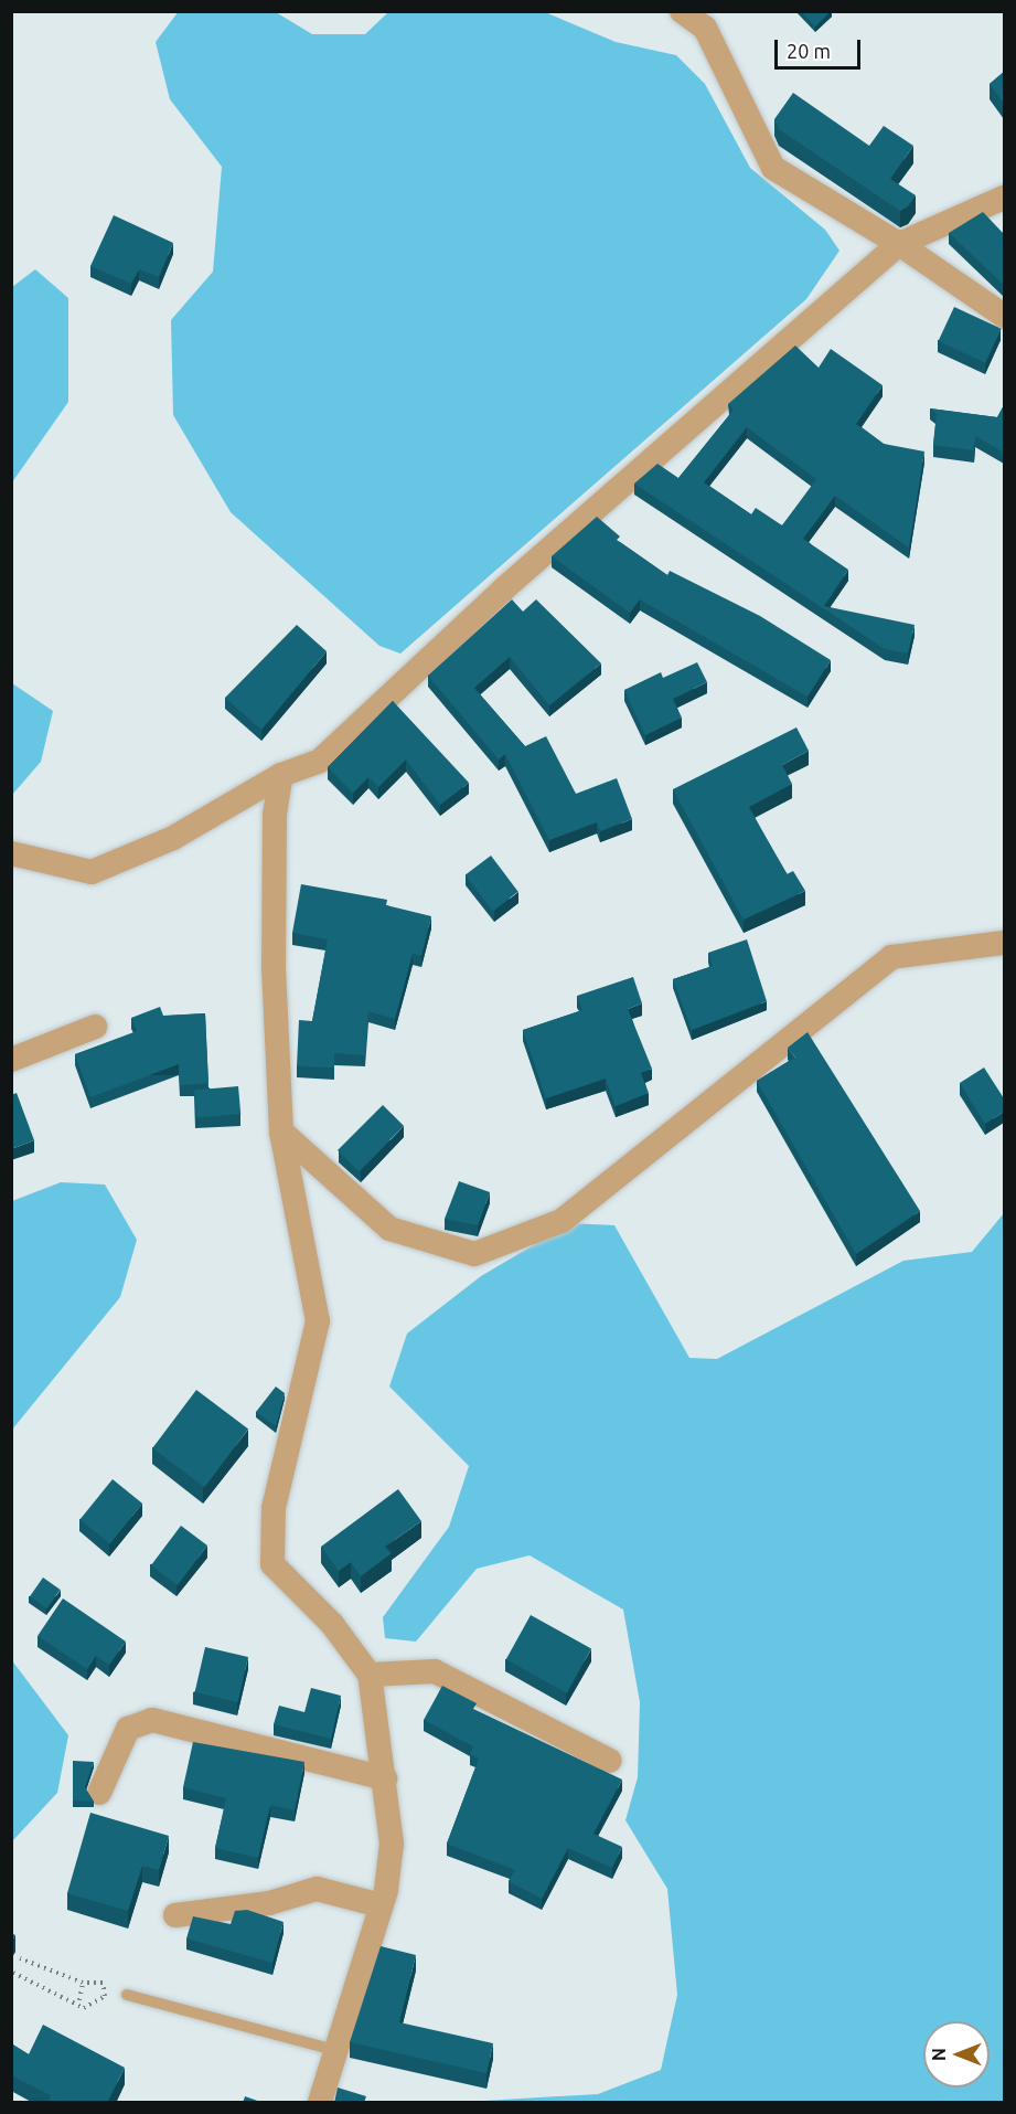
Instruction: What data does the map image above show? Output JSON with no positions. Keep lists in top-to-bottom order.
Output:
{
  "scale_bar": "20 m",
  "north": "left"
}
